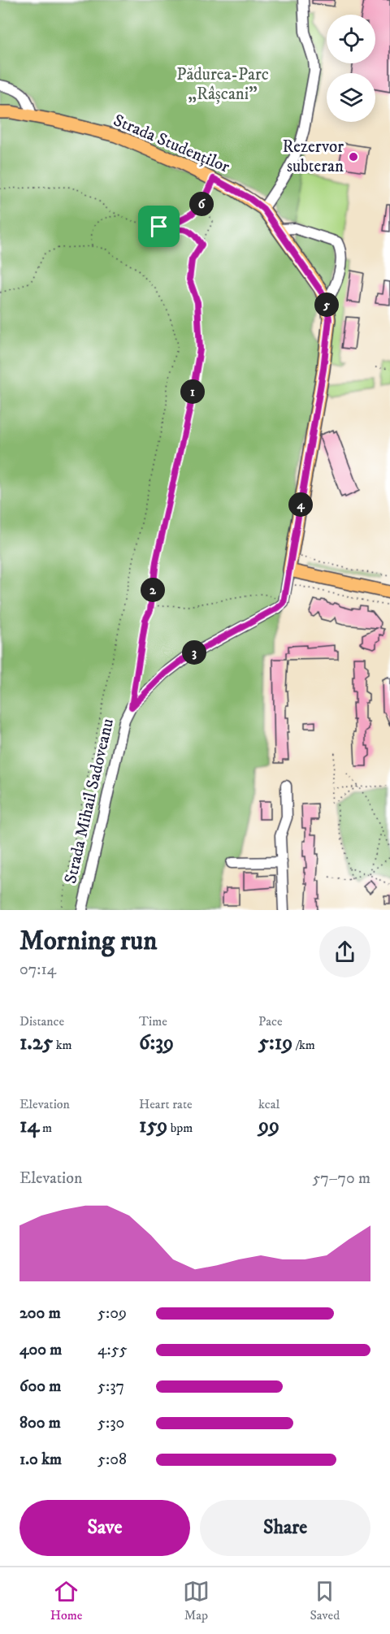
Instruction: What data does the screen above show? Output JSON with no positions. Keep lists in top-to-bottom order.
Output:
{
  "streets": {
    "main road": ["Strada Studenților"],
    "street": ["Strada Mihail Sadoveanu"]
  },
  "parks": ["Pădurea-Parc „Râșcani”"],
  "places": ["Rezervor subteran"],
  "page": {
    "pins": [
      "6",
      "5",
      "1",
      "4",
      "2",
      "3"
    ],
    "heading": ["Morning run", "07:14"],
    "stats": [
      ["Distance", "1.25 km"],
      ["Time", "6:39"],
      ["Pace", "5:19 /km"],
      ["Elevation", "14 m"],
      ["Heart rate", "159 bpm"],
      ["kcal", "99"]
    ],
    "chart": ["Elevation", "57–70 m"],
    "list": [
      {
        "name": "200 m",
        "note": "5:09"
      },
      {
        "name": "400 m",
        "note": "4:55"
      },
      {
        "name": "600 m",
        "note": "5:37"
      },
      {
        "name": "800 m",
        "note": "5:30"
      },
      {
        "name": "1.0 km",
        "note": "5:08"
      }
    ],
    "buttons": ["Save", "Share"],
    "tabs": ["Home", "Map", "Saved"]
  }
}
